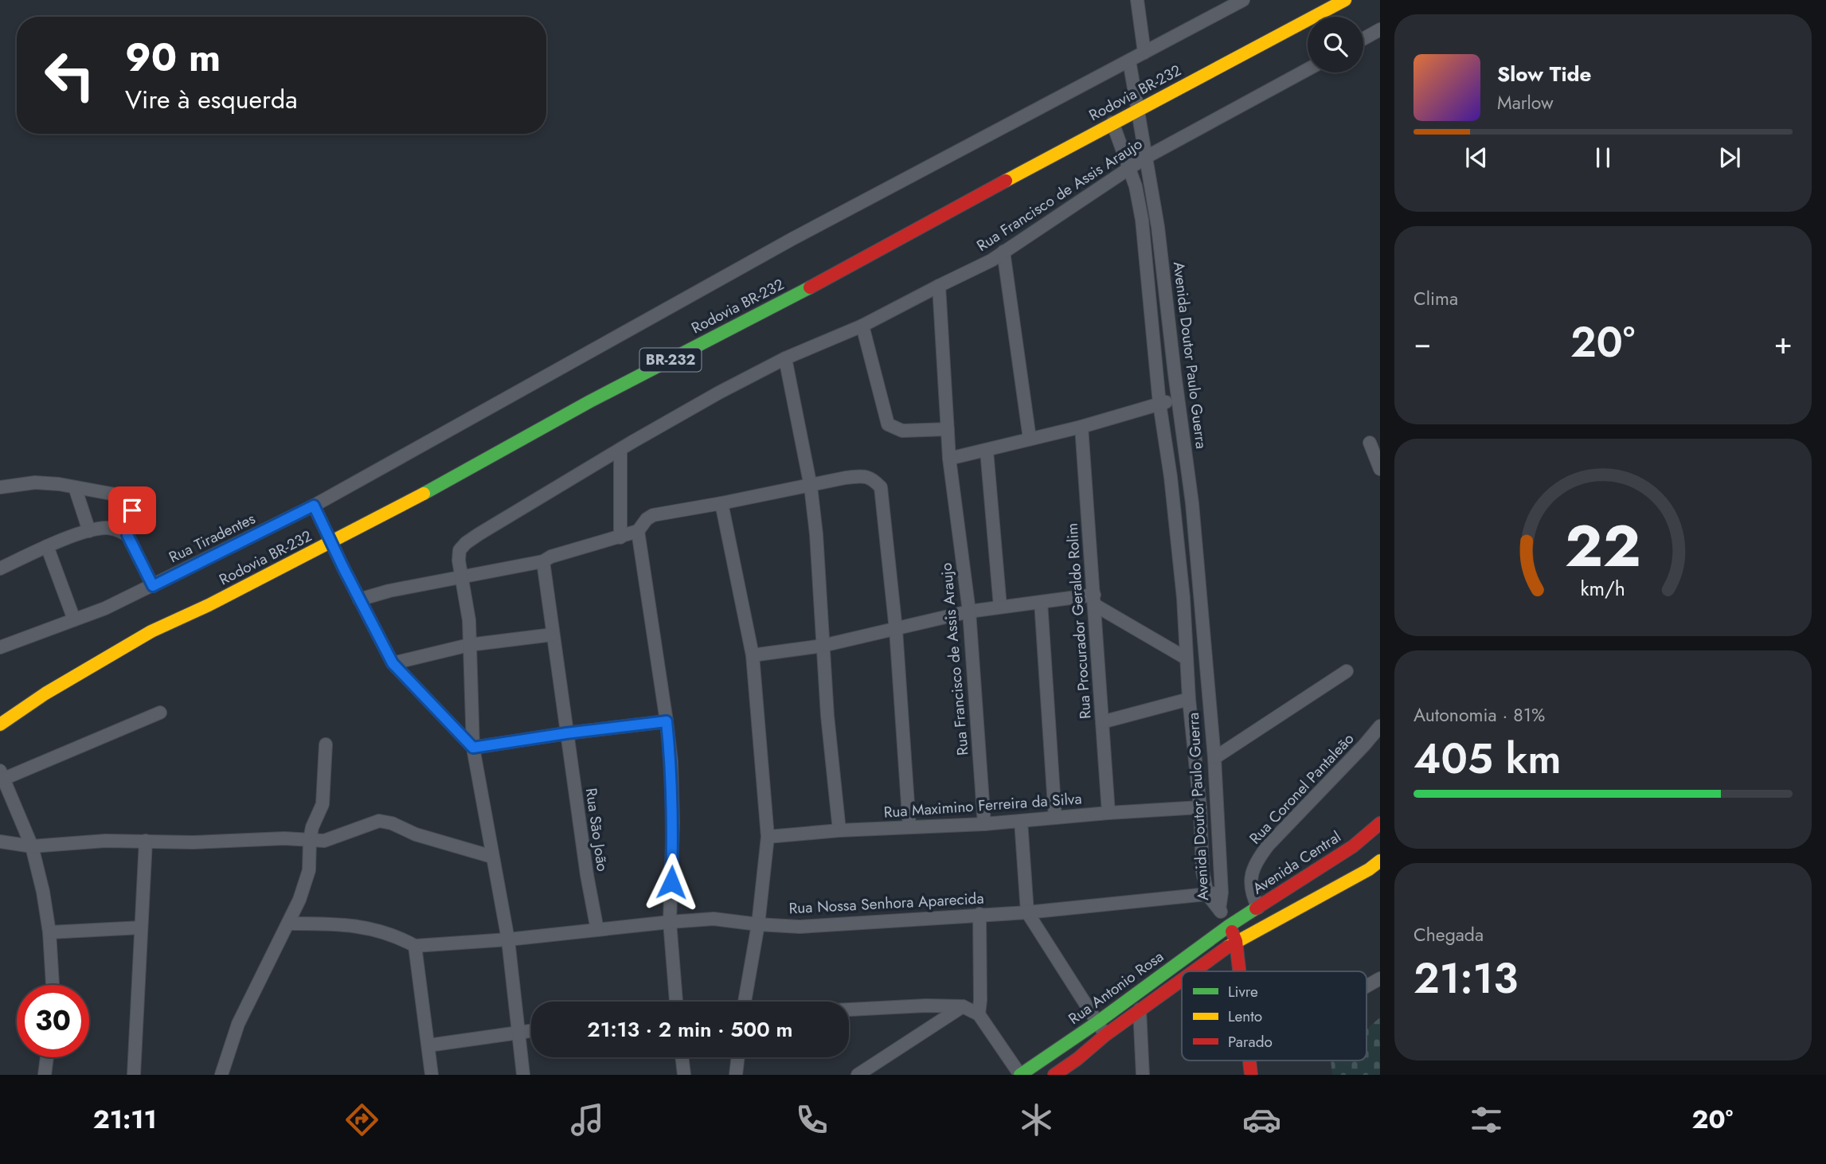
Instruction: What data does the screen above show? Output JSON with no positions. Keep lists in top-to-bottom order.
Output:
{
  "streets": {
    "main road": [
      "Rodovia BR-232",
      "BR-232",
      "Avenida Central",
      "Rua Antonio Rosa"
    ],
    "street": [
      "Rua Francisco de Assis Araujo",
      "Avenida Doutor Paulo Guerra",
      "Rua Tiradentes",
      "Rua Procurador Geraldo Rolim",
      "Rua Coronel Pantaleão",
      "Rua Maximino Ferreira da Silva",
      "Rua São João",
      "Rua Nossa Senhora Aparecida"
    ]
  },
  "crossings": [
    ["Rodovia BR-232", "Avenida Doutor Paulo Guerra"],
    ["Rua Francisco de Assis Araujo", "Avenida Doutor Paulo Guerra"],
    ["Rua Francisco de Assis Araujo", "Rua Maximino Ferreira da Silva"],
    ["Avenida Doutor Paulo Guerra", "Rua Tiradentes"],
    ["Avenida Doutor Paulo Guerra", "Rua Maximino Ferreira da Silva"],
    ["Avenida Doutor Paulo Guerra", "Rua Nossa Senhora Aparecida"],
    ["Rua Procurador Geraldo Rolim", "Rua Maximino Ferreira da Silva"],
    ["Rua Coronel Pantaleão", "Avenida Central"],
    ["Rua São João", "Rua Nossa Senhora Aparecida"],
    ["Avenida Central", "Rua Antonio Rosa"]
  ],
  "legend": ["Livre", "Lento", "Parado"],
  "page": {
    "turn": ["90 m", "Vire à esquerda"],
    "song": ["Slow Tide", "Marlow"],
    "tile": [
      "Clima",
      ["Autonomia · 81%", "405 km"],
      ["Chegada", "21:13"]
    ],
    "heat": ["−", "20°", "+"],
    "limit": "30",
    "trip": "21:13 · 2 min · 500 m",
    "tabs": ["21:11", "20°"],
    "gauge": ["22", "km/h"]
  }
}
